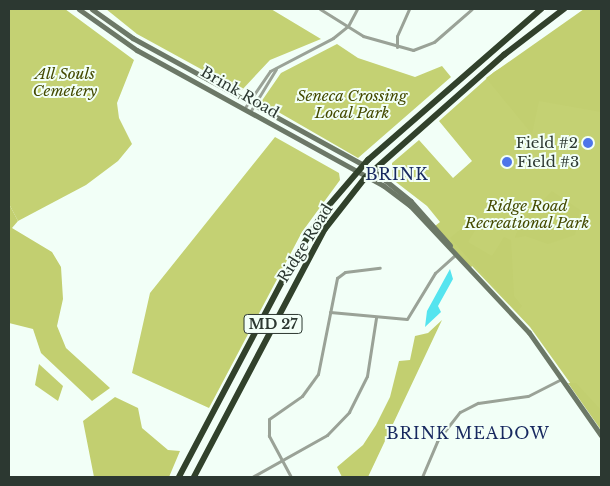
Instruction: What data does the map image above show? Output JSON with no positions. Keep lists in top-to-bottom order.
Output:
{
  "streets": {
    "highway": ["Ridge Road", "MD 27"],
    "main road": ["Brink Road"]
  },
  "crossings": [
    ["Brink Road", "Ridge Road"]
  ],
  "districts": ["BRINK", "BRINK MEADOW"],
  "parks": ["All Souls Cemetery", "Seneca Crossing Local Park", "Ridge Road Recreational Park"],
  "places": ["Field #2", "Field #3"]
}
